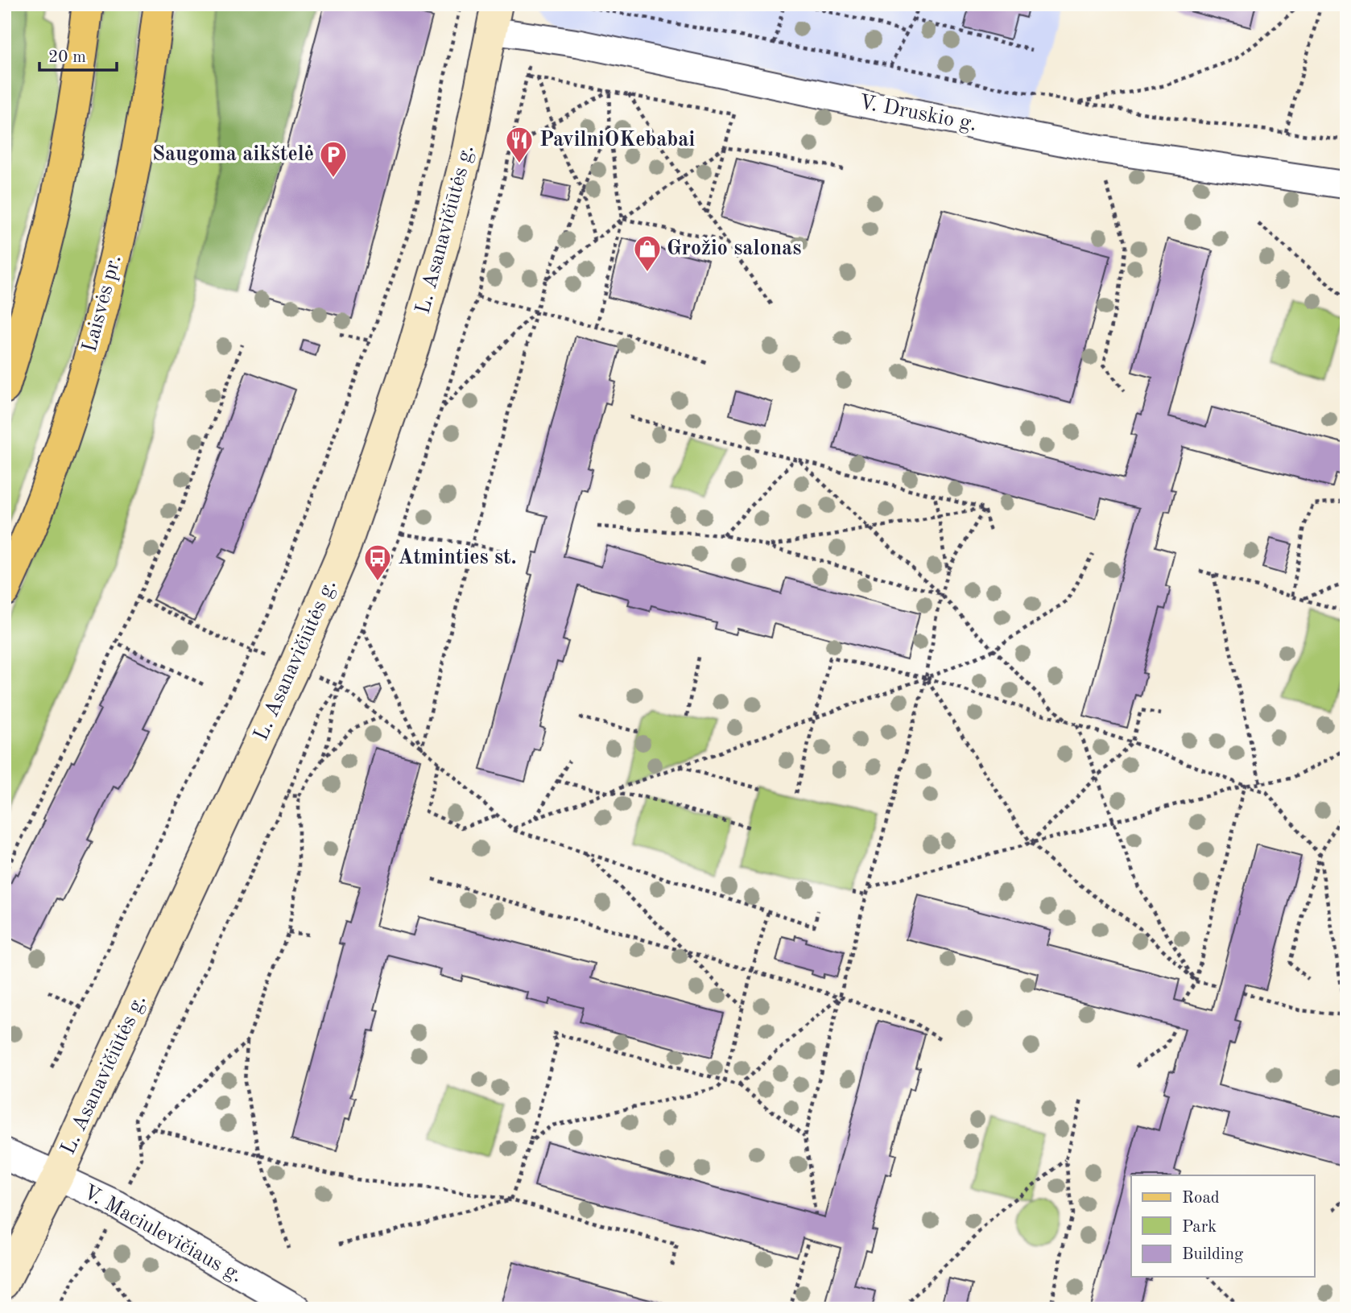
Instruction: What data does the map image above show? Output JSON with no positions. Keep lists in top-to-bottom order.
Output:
{
  "streets": {
    "main road": ["L. Asanavičiūtės g.", "Laisvės pr."],
    "street": ["V. Druskio g.", "V. Maciulevičiaus g."]
  },
  "crossings": [
    ["V. Druskio g.", "L. Asanavičiūtės g."],
    ["L. Asanavičiūtės g.", "V. Maciulevičiaus g."]
  ],
  "places": {
    "restaurant": ["PavilniOKebabai"],
    "parking": ["Saugoma aikštelė"],
    "shop": ["Grožio salonas"],
    "bus stop": ["Atminties st."]
  },
  "legend": ["Road", "Park", "Building"],
  "scale_bar": "20 m"
}
